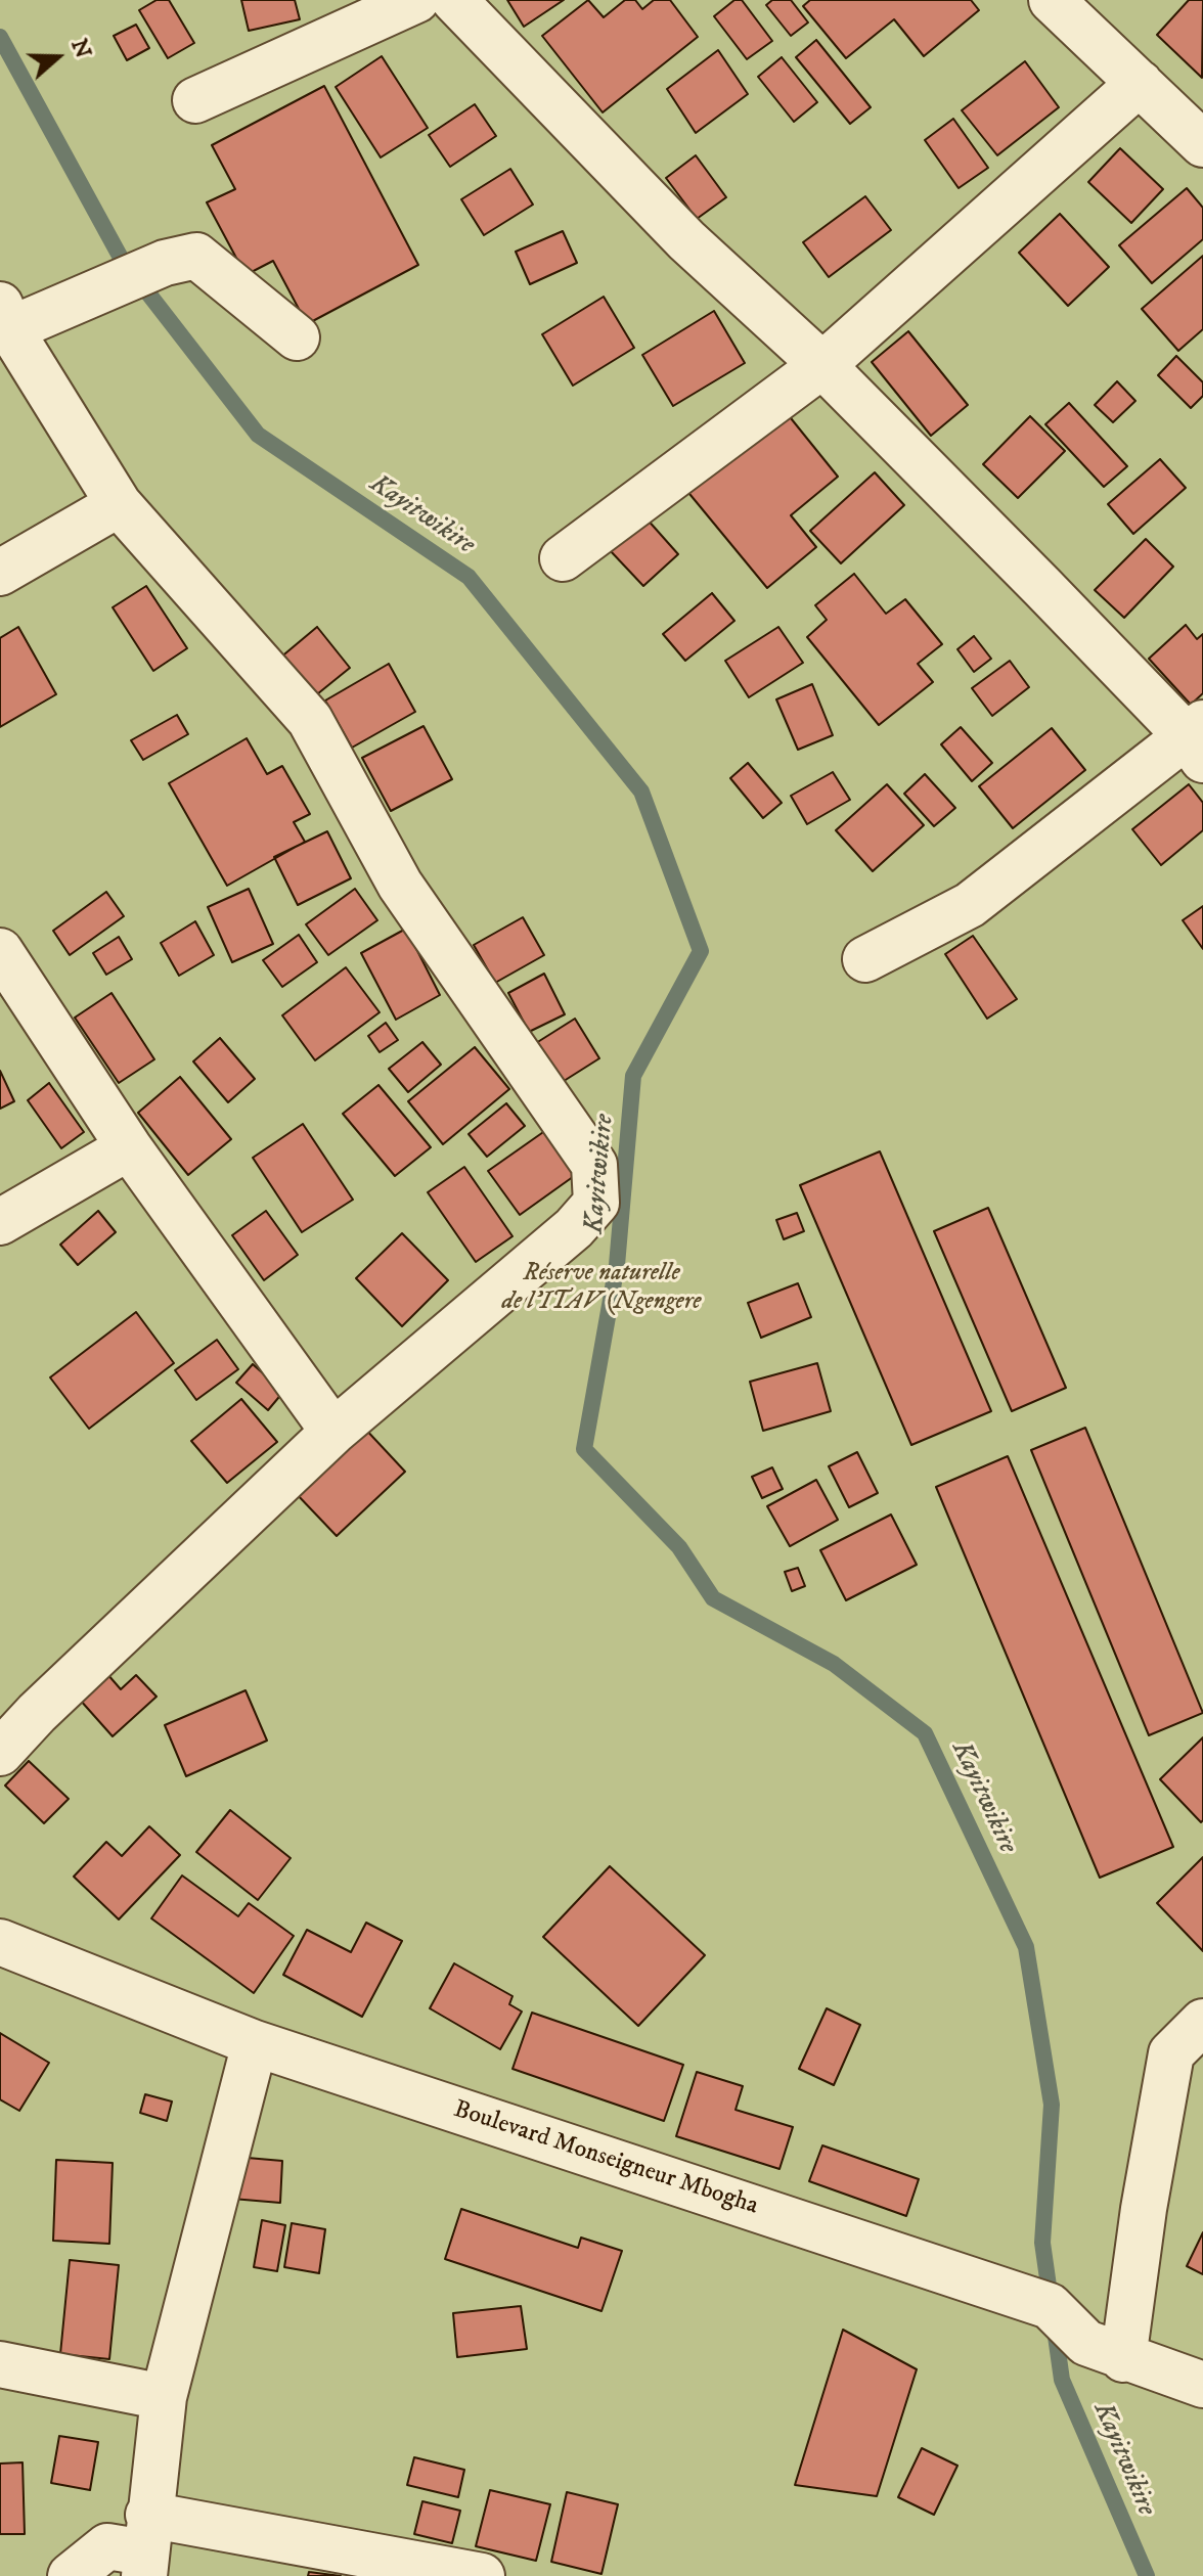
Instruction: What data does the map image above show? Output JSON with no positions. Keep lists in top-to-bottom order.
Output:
{
  "streets": {
    "street": ["Boulevard Monseigneur Mbogha"]
  },
  "water": ["Kayitwikire"],
  "parks": ["Réserve naturelle de l'ITAV (Ngengere"],
  "north": "right"
}
